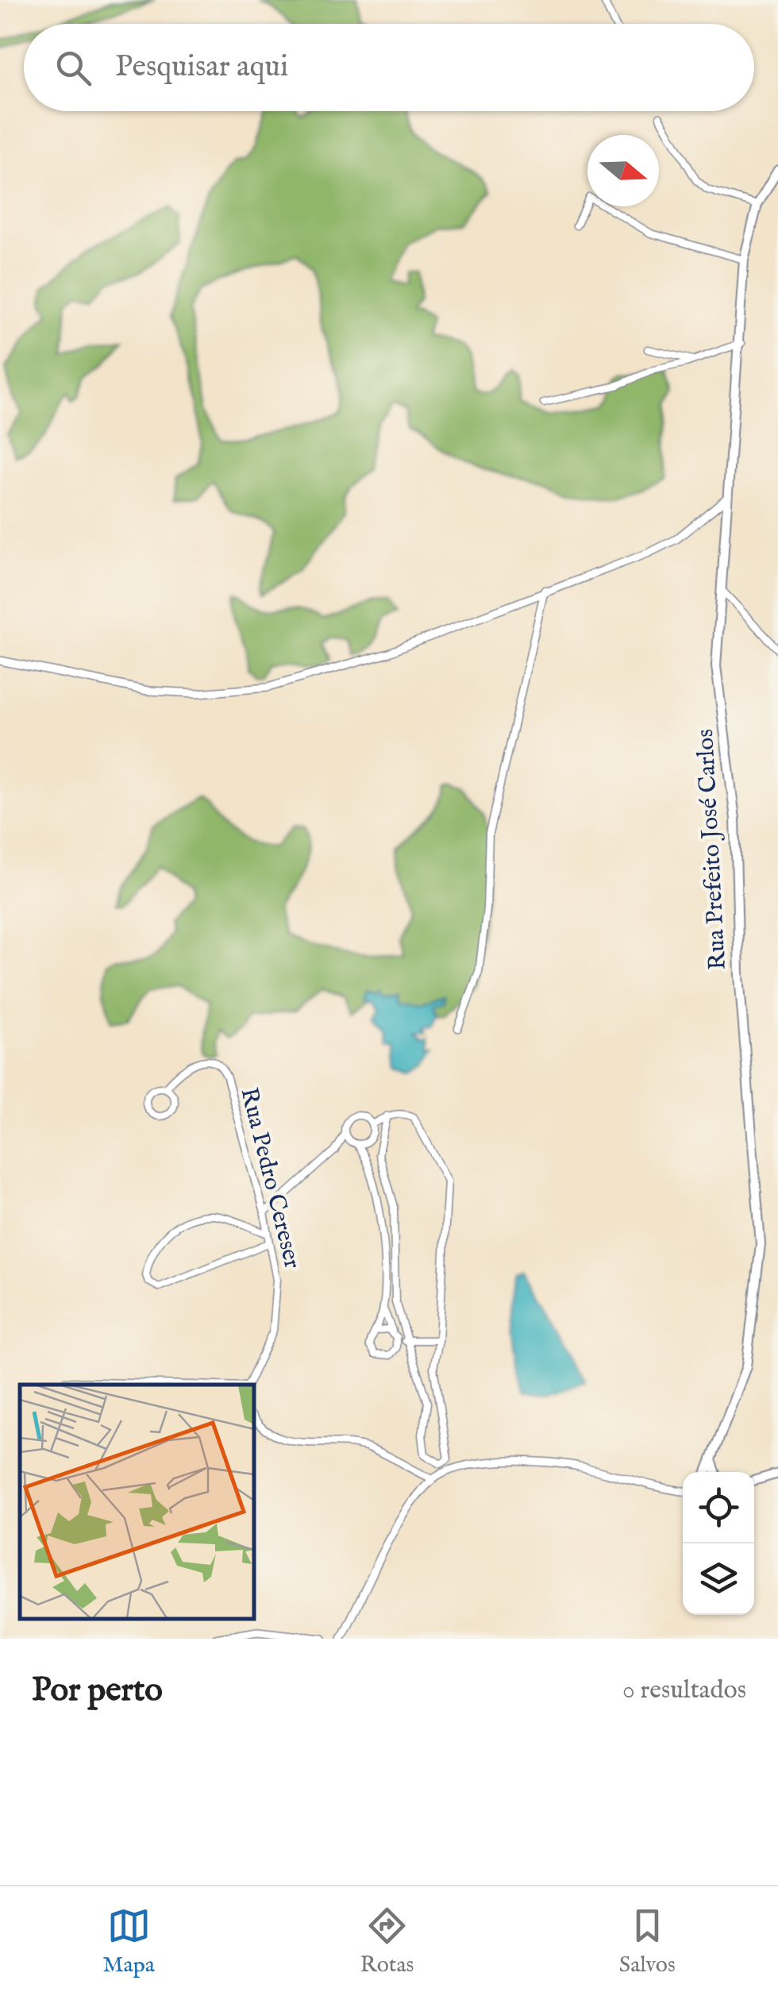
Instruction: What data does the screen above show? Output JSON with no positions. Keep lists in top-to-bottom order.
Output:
{
  "streets": {
    "main road": ["Rua Prefeito José Carlos"],
    "street": ["Rua Pedro Cereser"]
  },
  "north": "right",
  "page": {
    "search": "Pesquisar aqui",
    "heading": ["Por perto", "0 resultados"],
    "nav": ["Mapa", "Rotas", "Salvos"]
  }
}
